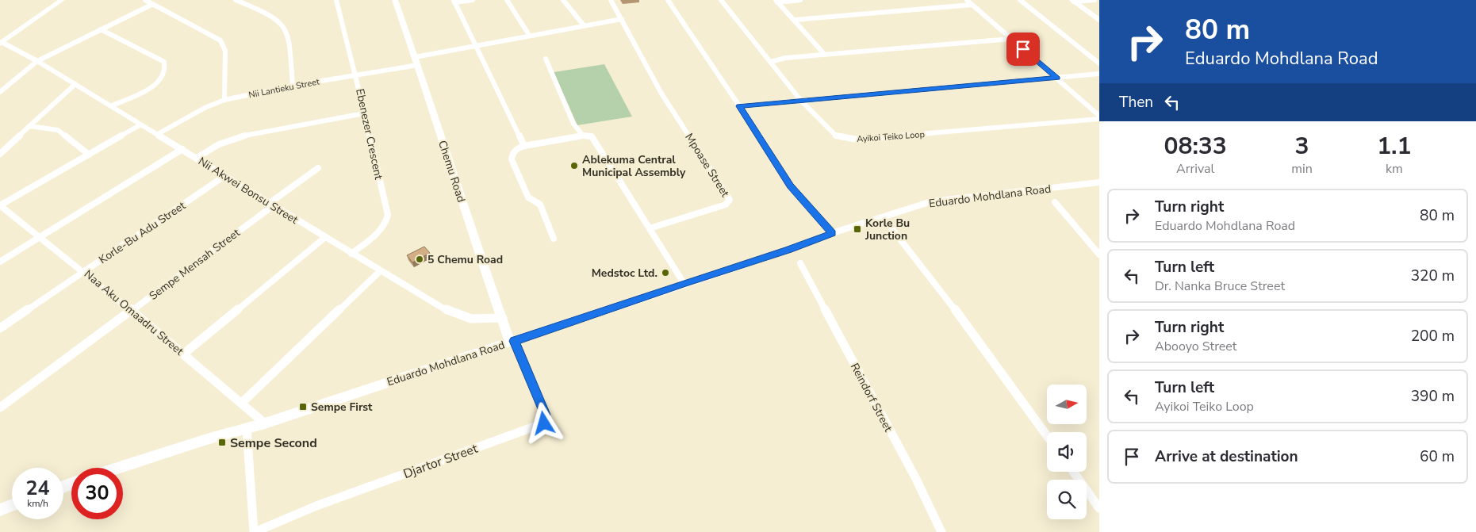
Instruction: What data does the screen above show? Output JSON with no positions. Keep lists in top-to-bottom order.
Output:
{
  "streets": {
    "main road": ["Chemu Road", "Eduardo Mohdlana Road"],
    "street": [
      "Nii Lantieku Street",
      "Ebenezer Crescent",
      "Ayikoi Teiko Loop",
      "Mpoase Street",
      "Nii Akwei Bonsu Street",
      "Korle-Bu Adu Street",
      "Sempe Mensah Street",
      "Naa Aku Omaadru Street",
      "Reindorf Street",
      "Djartor Street"
    ]
  },
  "crossings": [
    ["Nii Lantieku Street", "Ebenezer Crescent"],
    ["Nii Lantieku Street", "Chemu Road"],
    ["Nii Lantieku Street", "Nii Akwei Bonsu Street"],
    ["Ebenezer Crescent", "Nii Akwei Bonsu Street"],
    ["Chemu Road", "Nii Akwei Bonsu Street"],
    ["Chemu Road", "Eduardo Mohdlana Road"],
    ["Chemu Road", "Djartor Street"],
    ["Nii Akwei Bonsu Street", "Korle-Bu Adu Street"],
    ["Nii Akwei Bonsu Street", "Sempe Mensah Street"],
    ["Eduardo Mohdlana Road", "Naa Aku Omaadru Street"],
    ["Eduardo Mohdlana Road", "Djartor Street"],
    ["Korle-Bu Adu Street", "Naa Aku Omaadru Street"],
    ["Sempe Mensah Street", "Naa Aku Omaadru Street"]
  ],
  "places": {
    "other": ["Ablekuma Central Municipal Assembly", "5 Chemu Road", "Medstoc Ltd."],
    "transit": ["Korle Bu Junction", "Sempe First", "Sempe Second"]
  },
  "north": "right",
  "page": {
    "turn": ["80 m", "Eduardo Mohdlana Road"],
    "then": "Then",
    "eta": [
      "08:33",
      "Arrival",
      "3",
      "min",
      "1.1",
      "km"
    ],
    "list": [
      {
        "name": "Turn right",
        "note": "Eduardo Mohdlana Road",
        "value": "80 m"
      },
      {
        "name": "Turn left",
        "note": "Dr. Nanka Bruce Street",
        "value": "320 m"
      },
      {
        "name": "Turn right",
        "note": "Abooyo Street",
        "value": "200 m"
      },
      {
        "name": "Turn left",
        "note": "Ayikoi Teiko Loop",
        "value": "390 m"
      },
      {
        "name": "Arrive at destination",
        "value": "60 m"
      }
    ],
    "speed": "24 km/h",
    "limit": "30"
  }
}
